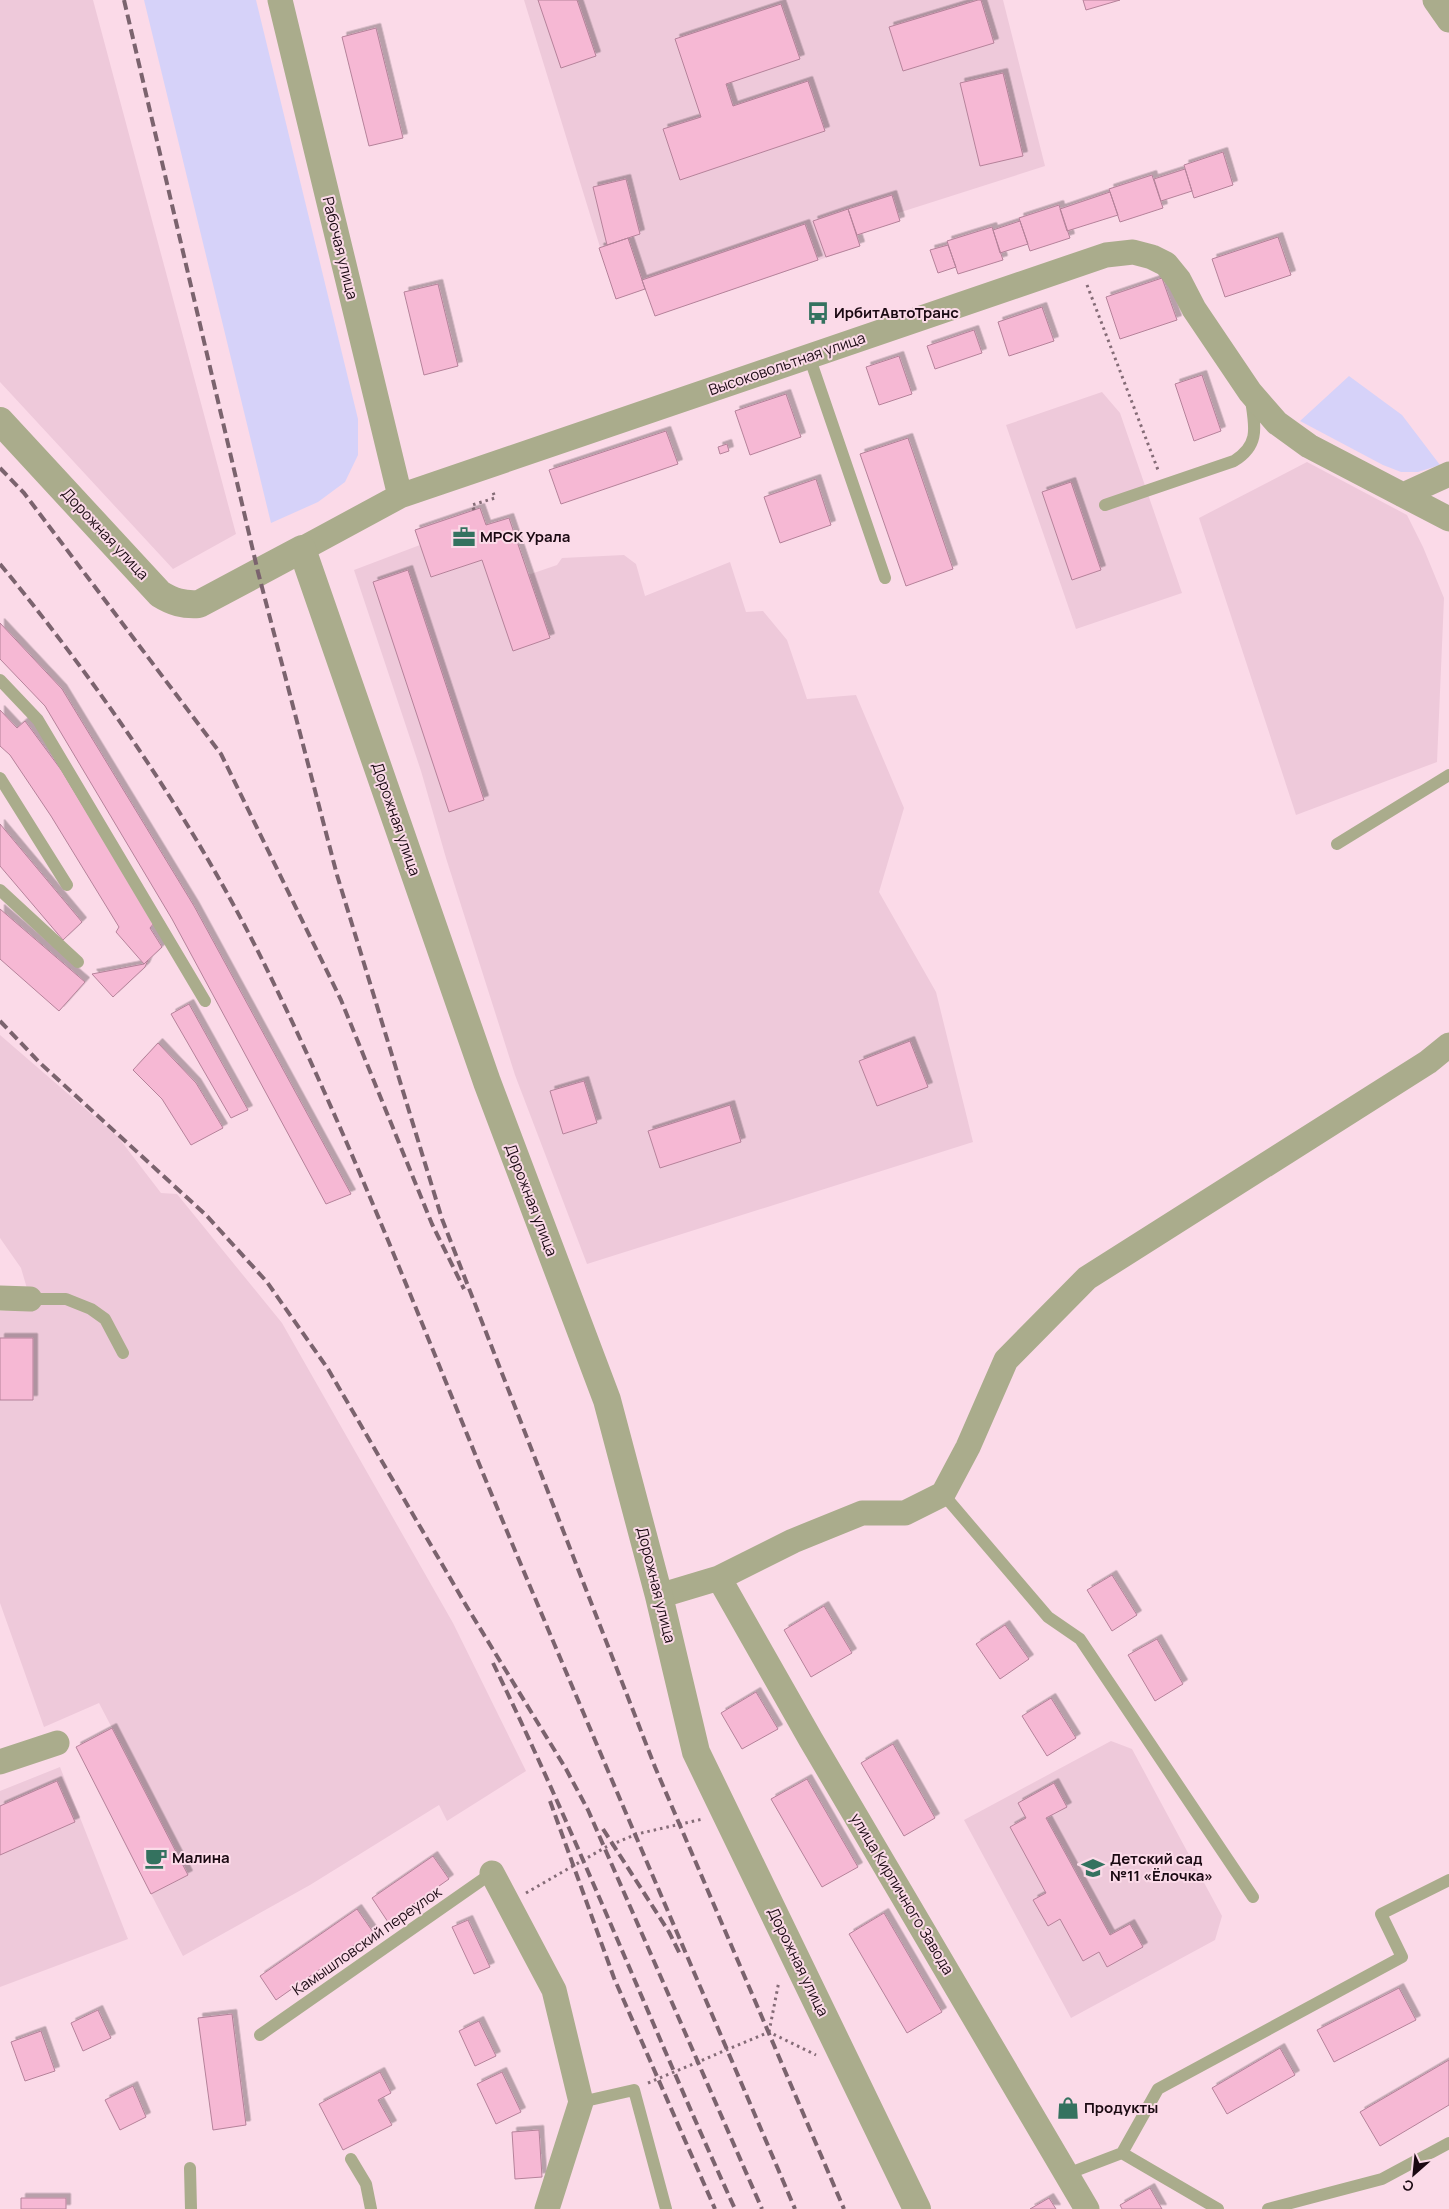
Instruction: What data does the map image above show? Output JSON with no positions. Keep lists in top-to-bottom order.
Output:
{
  "streets": {
    "street": [
      "Рабочая улица",
      "Высоковольтная улица",
      "Дорожная улица",
      "улица Кирпичного Завода"
    ],
    "lane": ["Камышловский переулок"]
  },
  "crossings": [
    ["Рабочая улица", "Высоковольтная улица"],
    ["Высоковольтная улица", "Дорожная улица"]
  ],
  "places": {
    "bus stop": ["ИрбитАвтоТранс"],
    "office": ["МРСК Урала"],
    "cafe": ["Малина"],
    "school or university": ["Детский сад №11 «Ёлочка»"],
    "shop": ["Продукты"]
  },
  "north": "bottom left"
}
